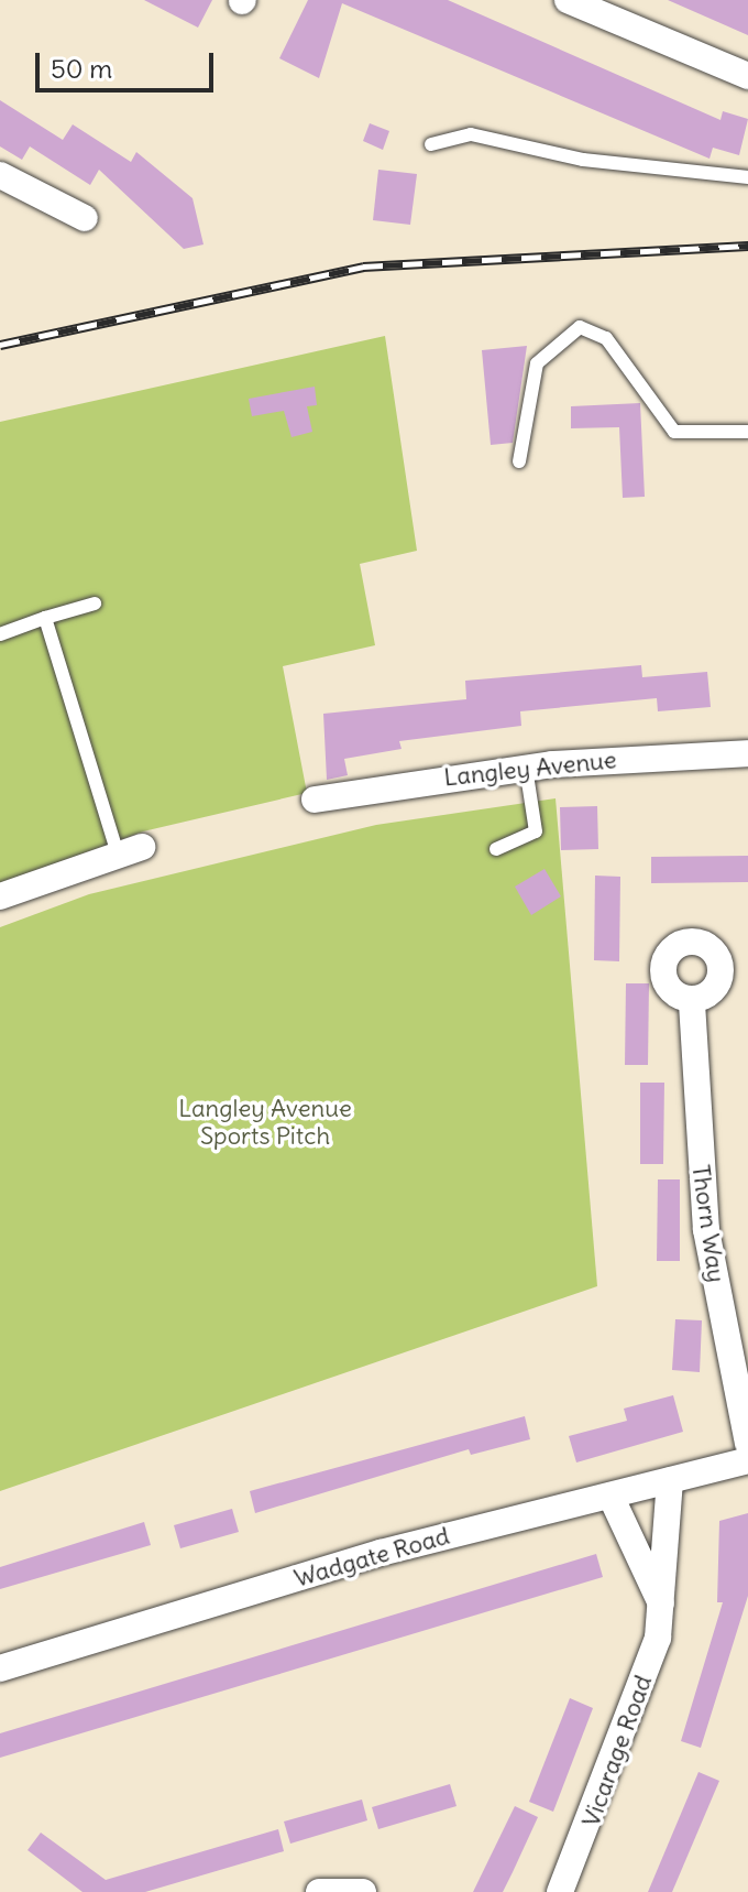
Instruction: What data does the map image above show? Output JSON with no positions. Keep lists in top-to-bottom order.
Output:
{
  "streets": {
    "street": [
      "Langley Avenue",
      "Thorn Way",
      "Wadgate Road",
      "Vicarage Road"
    ]
  },
  "crossings": [
    ["Wadgate Road", "Vicarage Road"]
  ],
  "parks": ["Langley Avenue Sports Pitch"],
  "scale_bar": "50 m"
}
